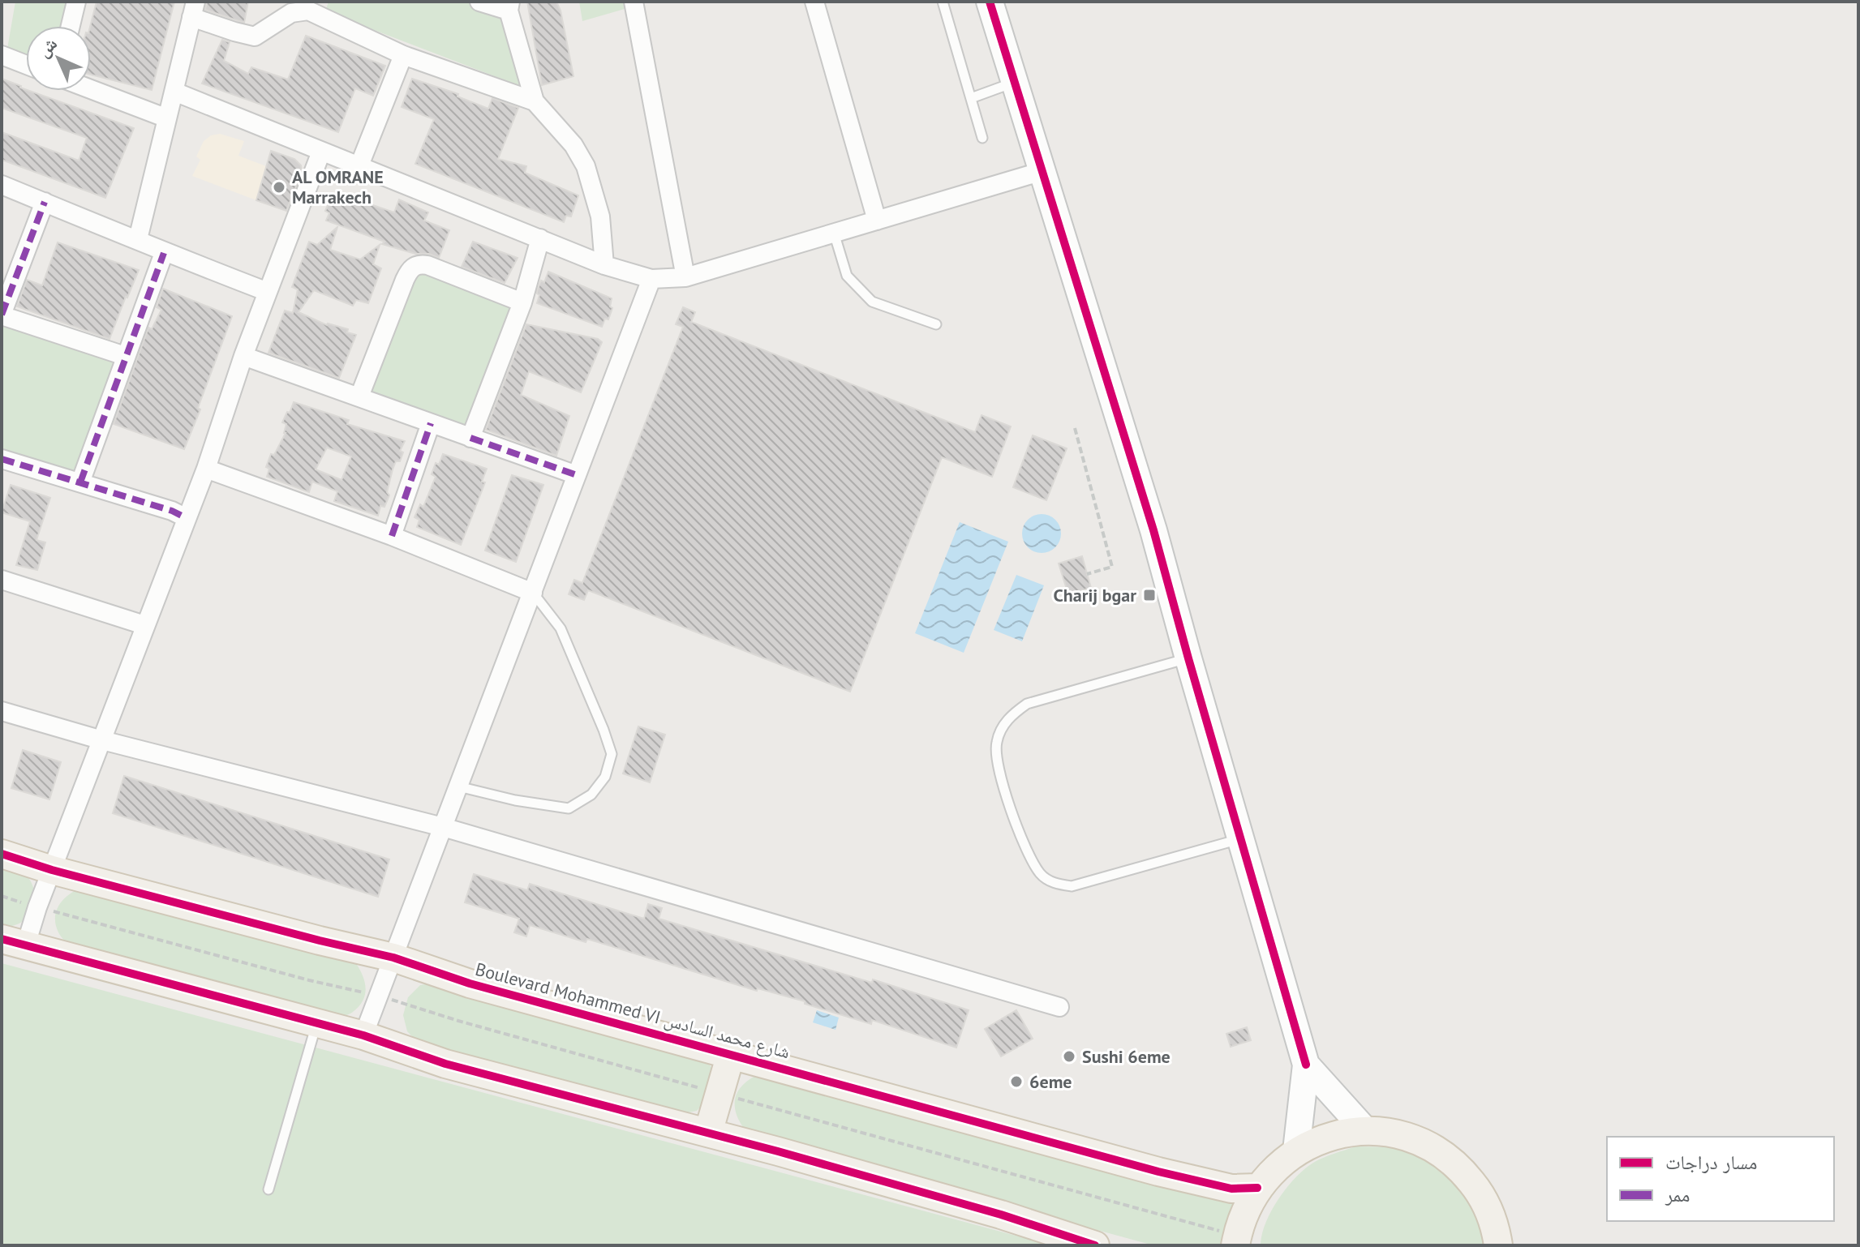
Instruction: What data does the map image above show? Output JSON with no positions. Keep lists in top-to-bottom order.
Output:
{
  "streets": {
    "main road": ["Boulevard Mohammed VI شارع محمد السادس"]
  },
  "places": {
    "other": ["AL OMRANE Marrakech", "Sushi 6eme", "6eme"],
    "transit": ["Charij bgar"]
  },
  "legend": ["مسار دراجات", "ممر"],
  "north": "top left"
}
